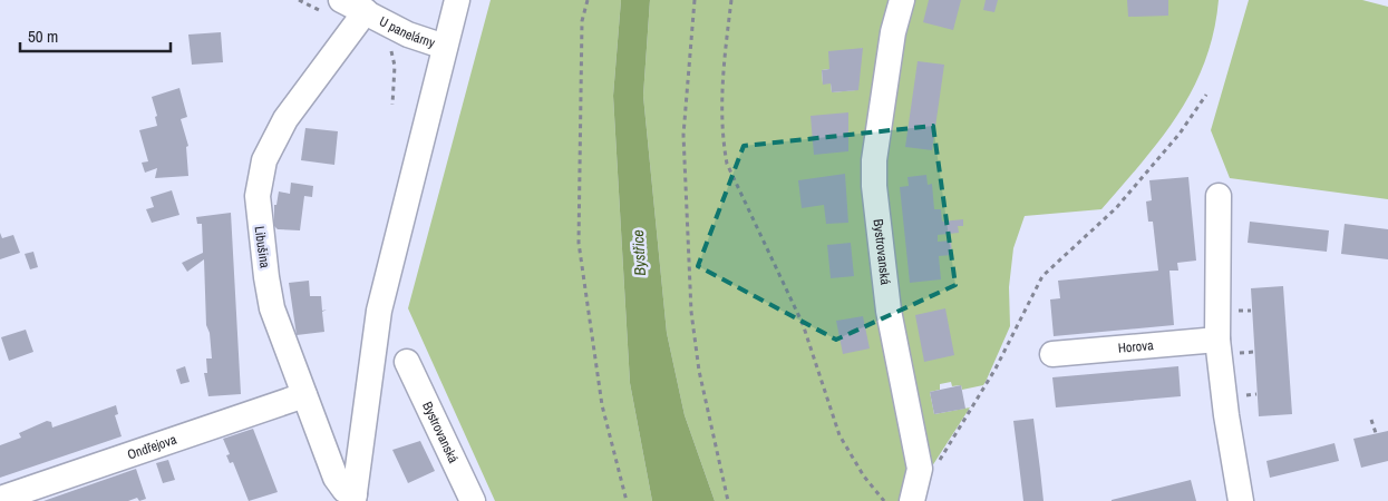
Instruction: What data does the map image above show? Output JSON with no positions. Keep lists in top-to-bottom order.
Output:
{
  "streets": {
    "street": [
      "U panelárny",
      "Libušina",
      "Bystrovanská",
      "Horova",
      "Ondřejova"
    ]
  },
  "crossings": [
    ["U panelárny", "Libušina"],
    ["Libušina", "Ondřejova"]
  ],
  "water": ["Bystřice"],
  "scale_bar": "50 m"
}
